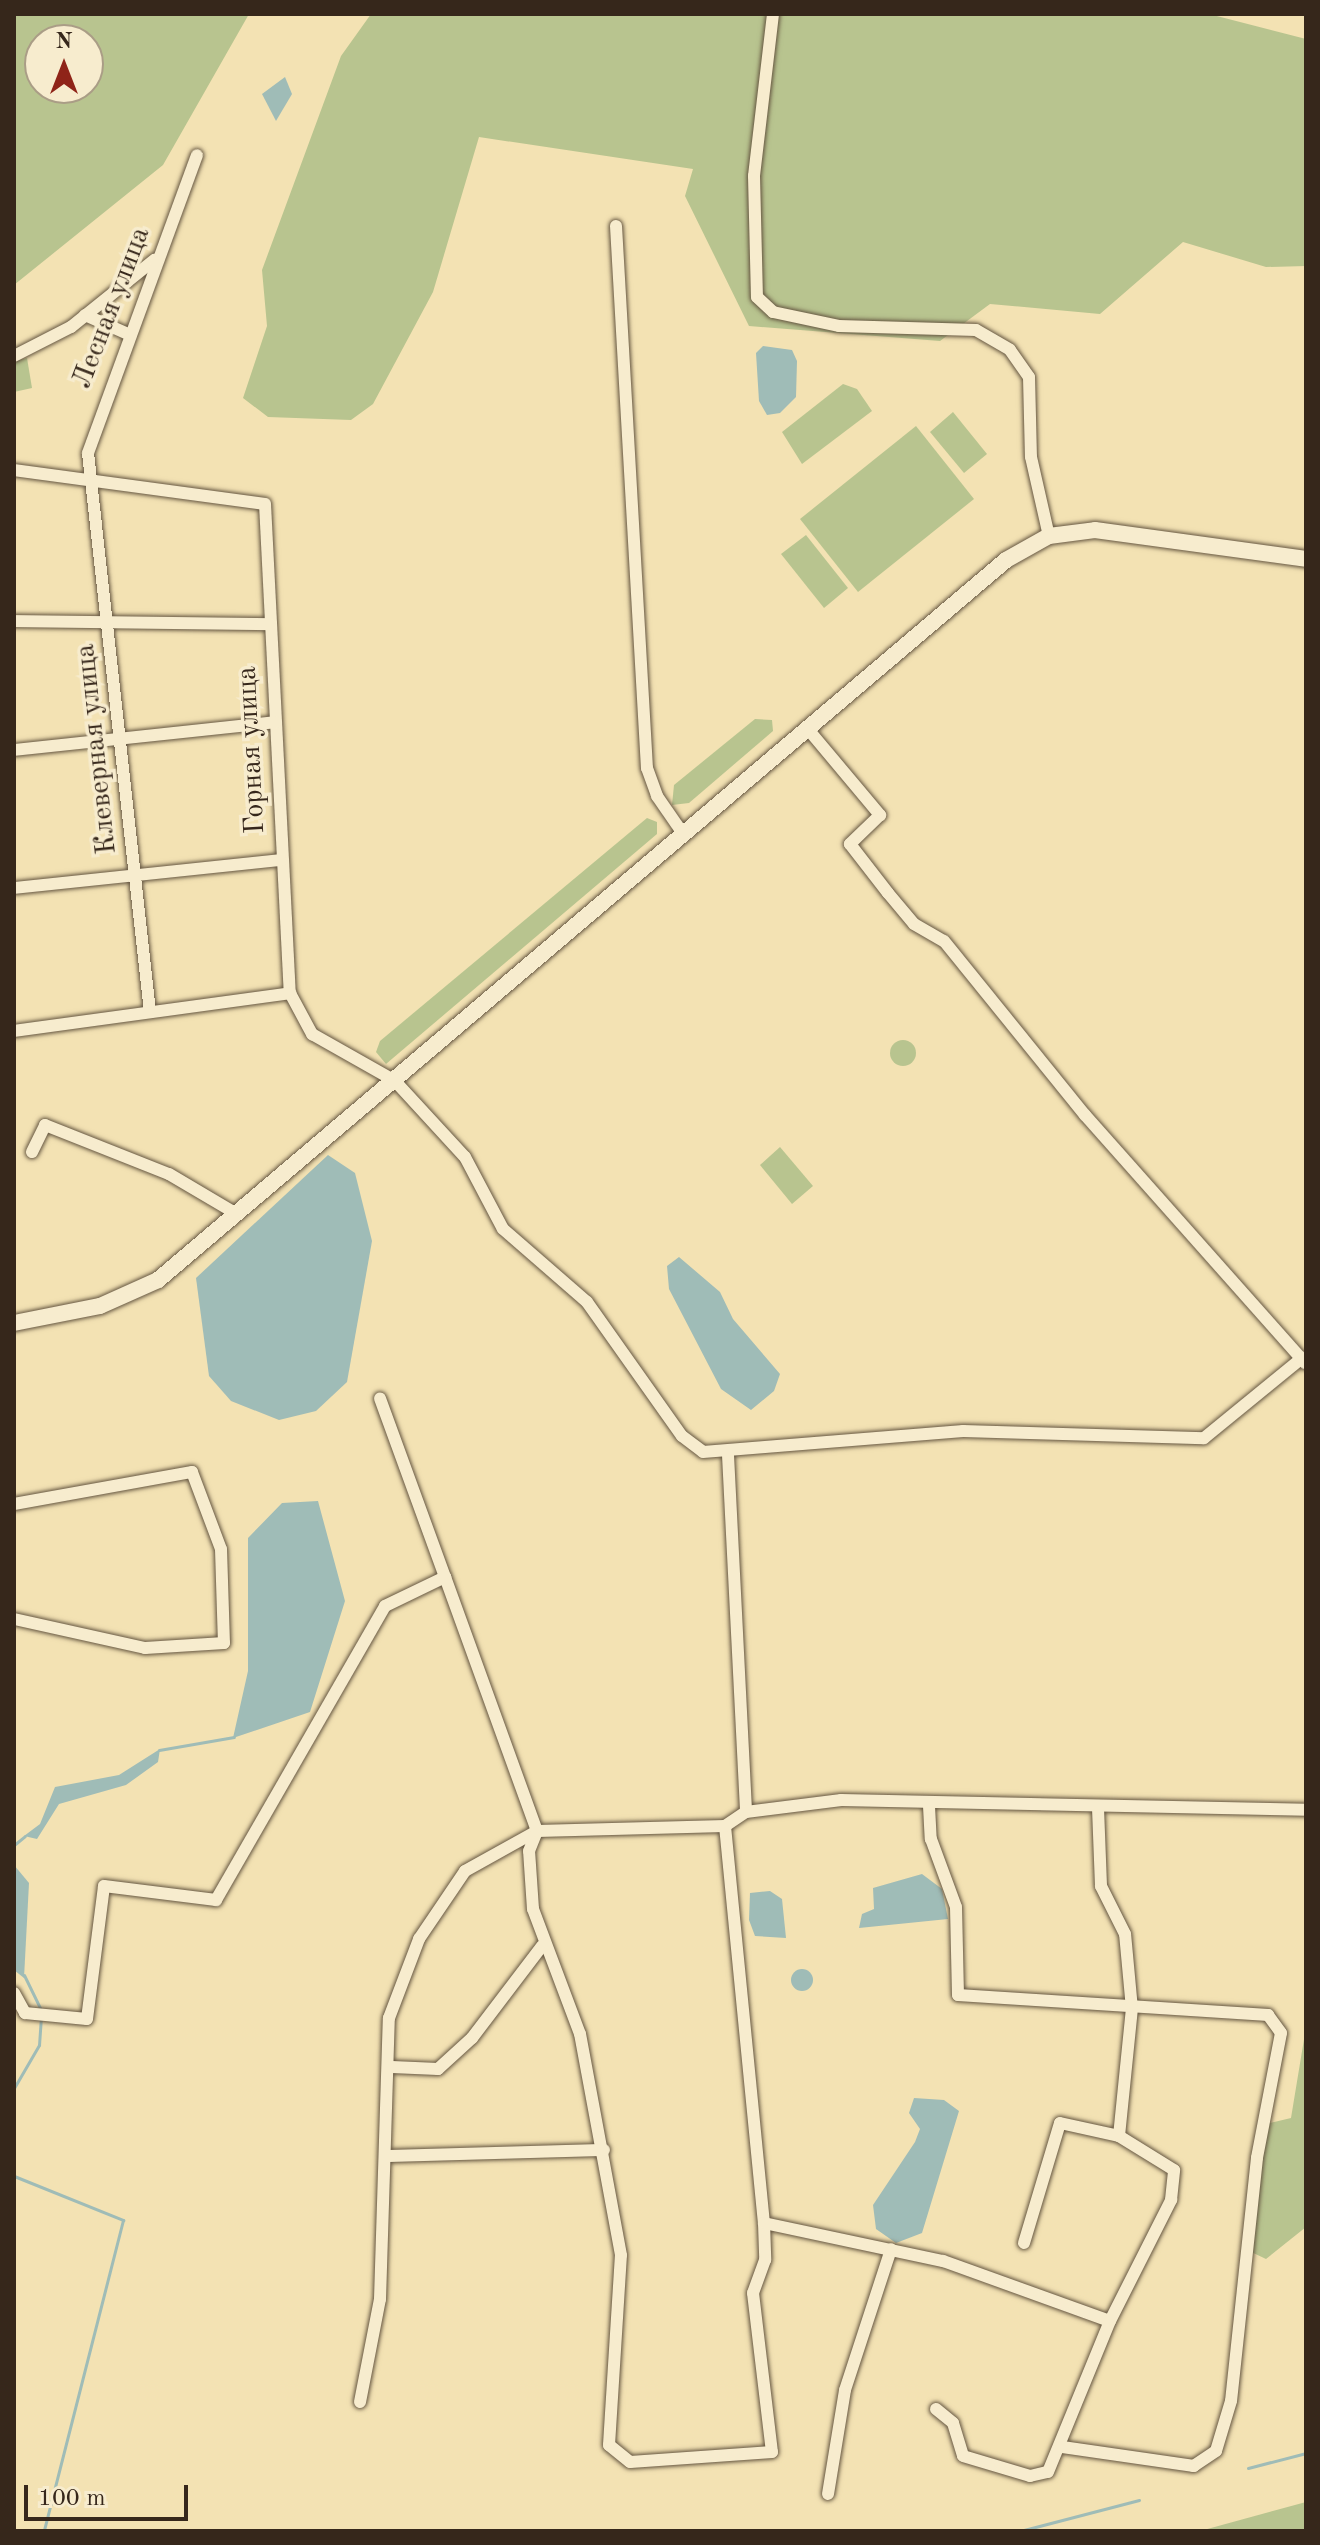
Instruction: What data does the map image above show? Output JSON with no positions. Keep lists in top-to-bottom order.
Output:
{
  "streets": {
    "street": ["Лесная улица", "Клеверная улица", "Горная улица"]
  },
  "crossings": [
    ["Лесная улица", "Клеверная улица"],
    ["Лесная улица", "Горная улица"],
    ["Клеверная улица", "Горная улица"]
  ],
  "scale_bar": "100 m",
  "north": "top"
}
